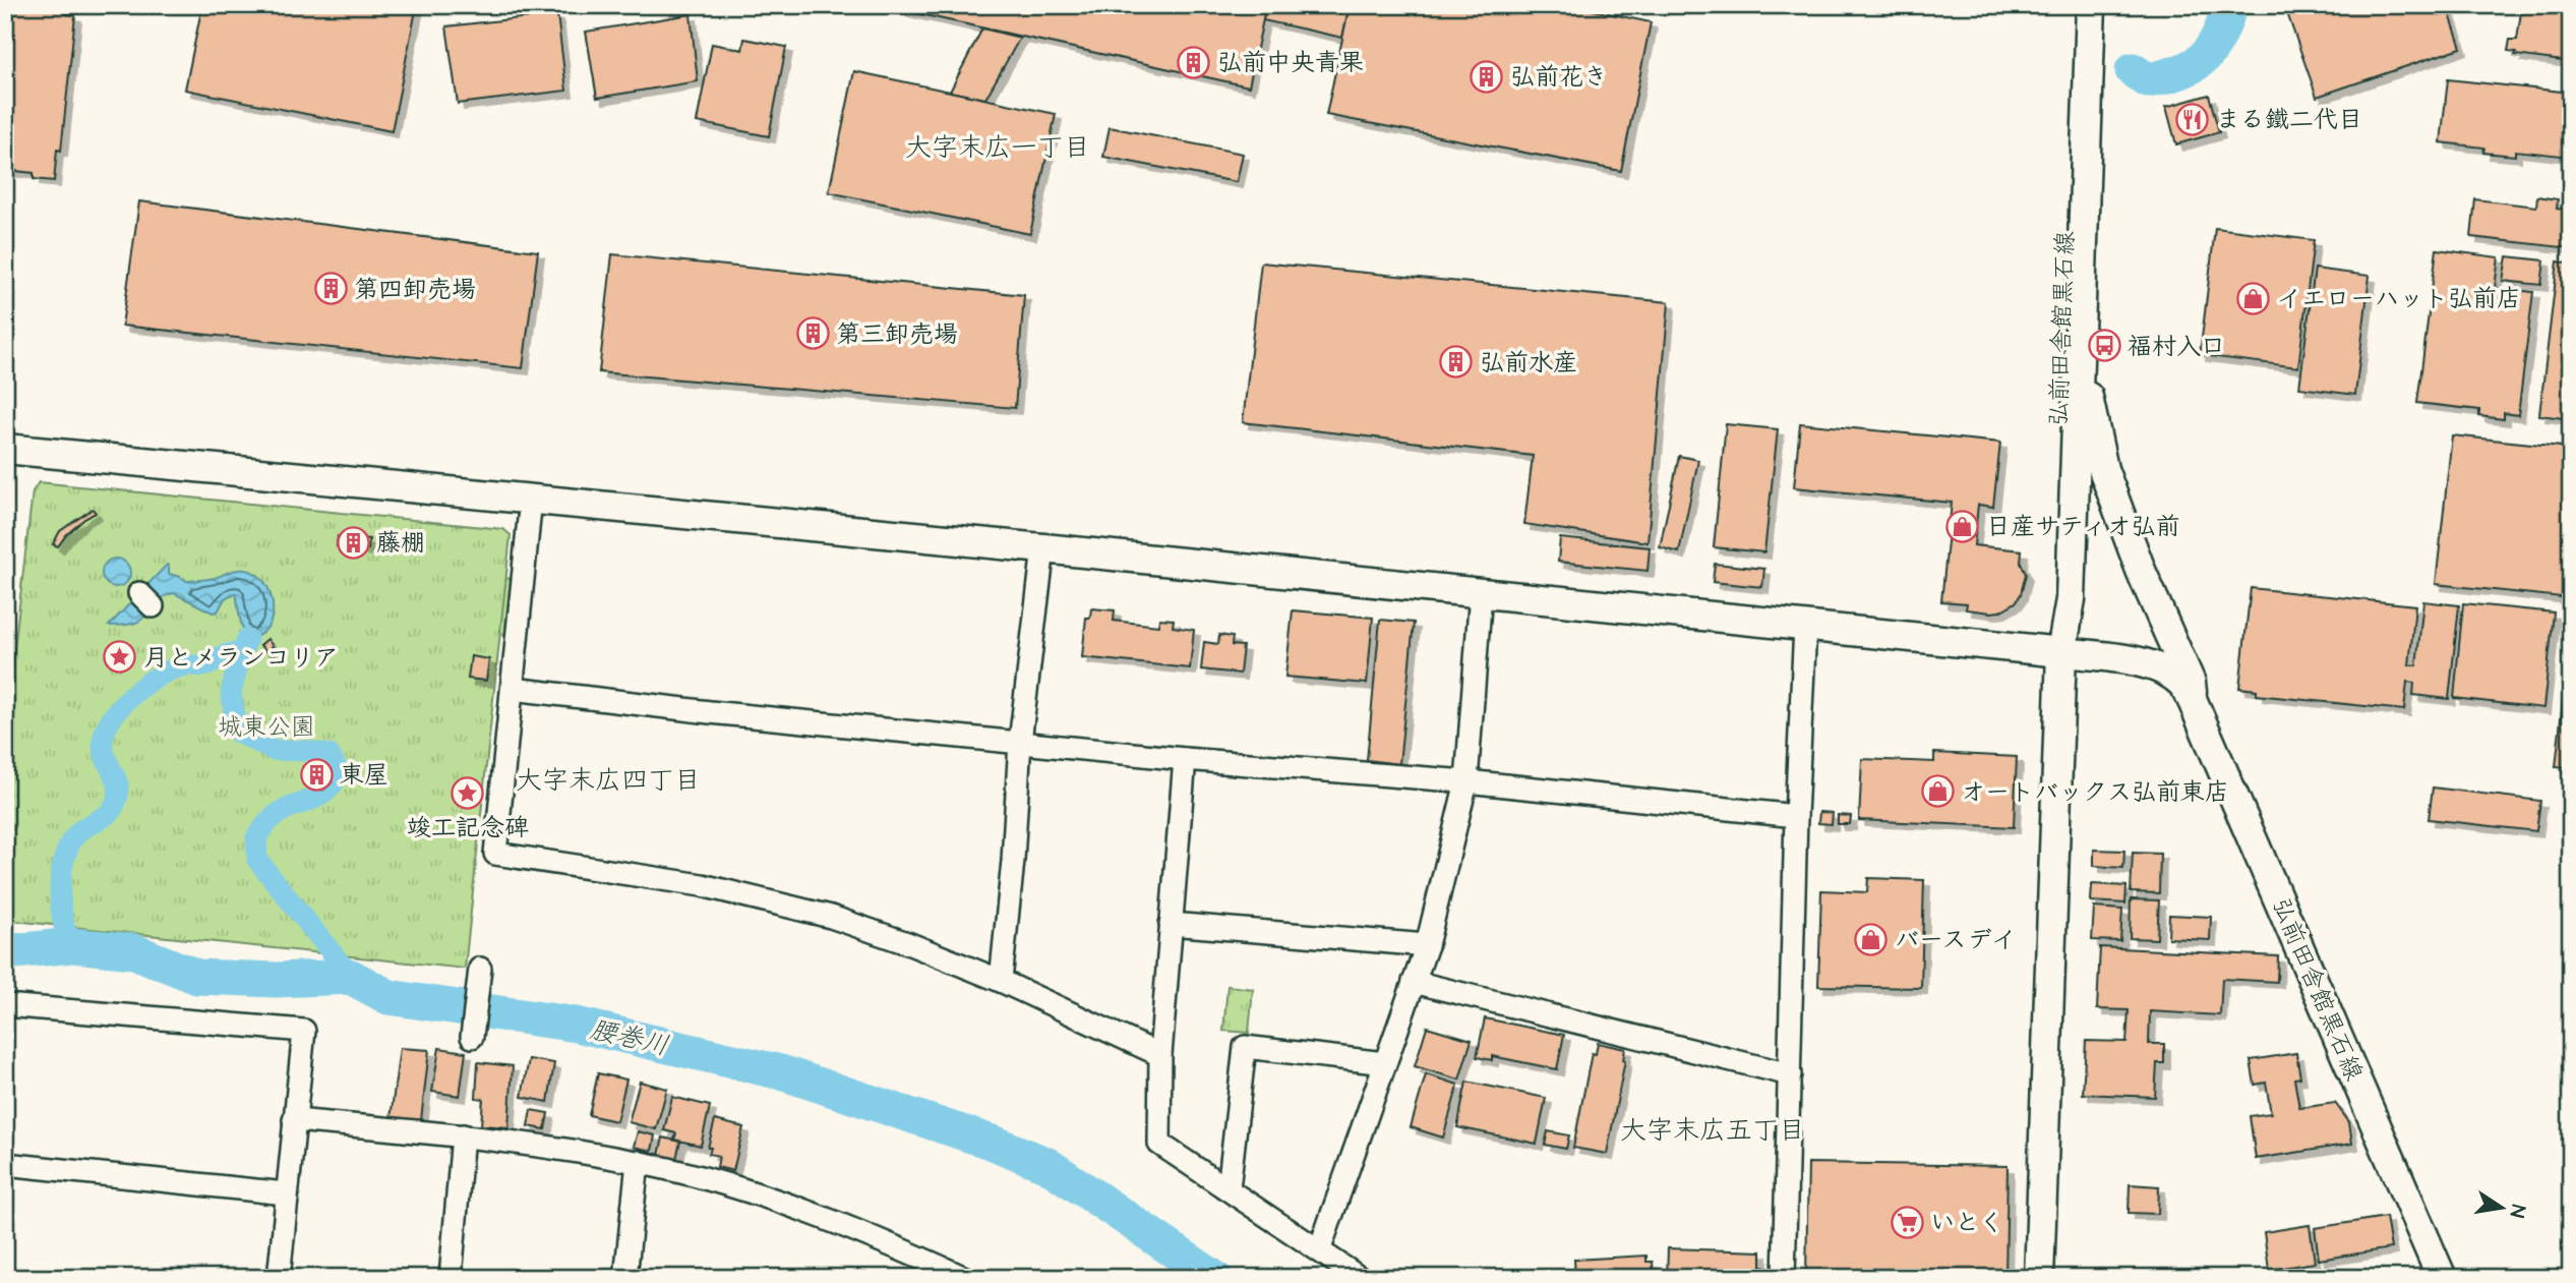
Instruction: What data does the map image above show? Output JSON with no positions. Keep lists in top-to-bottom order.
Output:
{
  "streets": {
    "street": ["弘前田舎館黒石線"]
  },
  "districts": ["大字末広一丁目", "大字末広四丁目", "大字末広五丁目"],
  "water": ["腰巻川"],
  "parks": ["城東公園"],
  "places": {
    "building": [
      "弘前中央青果",
      "弘前花き",
      "第四卸売場",
      "第三卸売場",
      "弘前水産",
      "藤棚",
      "東屋"
    ],
    "restaurant": ["まる鐵二代目"],
    "shop": [
      "イエローハット弘前店",
      "日産サティオ弘前",
      "オートバックス弘前東店",
      "バースデイ"
    ],
    "bus stop": ["福村入口"],
    "place": ["月とメランコリア", "竣工記念碑"],
    "supermarket": ["いとく"]
  },
  "north": "right"
}
